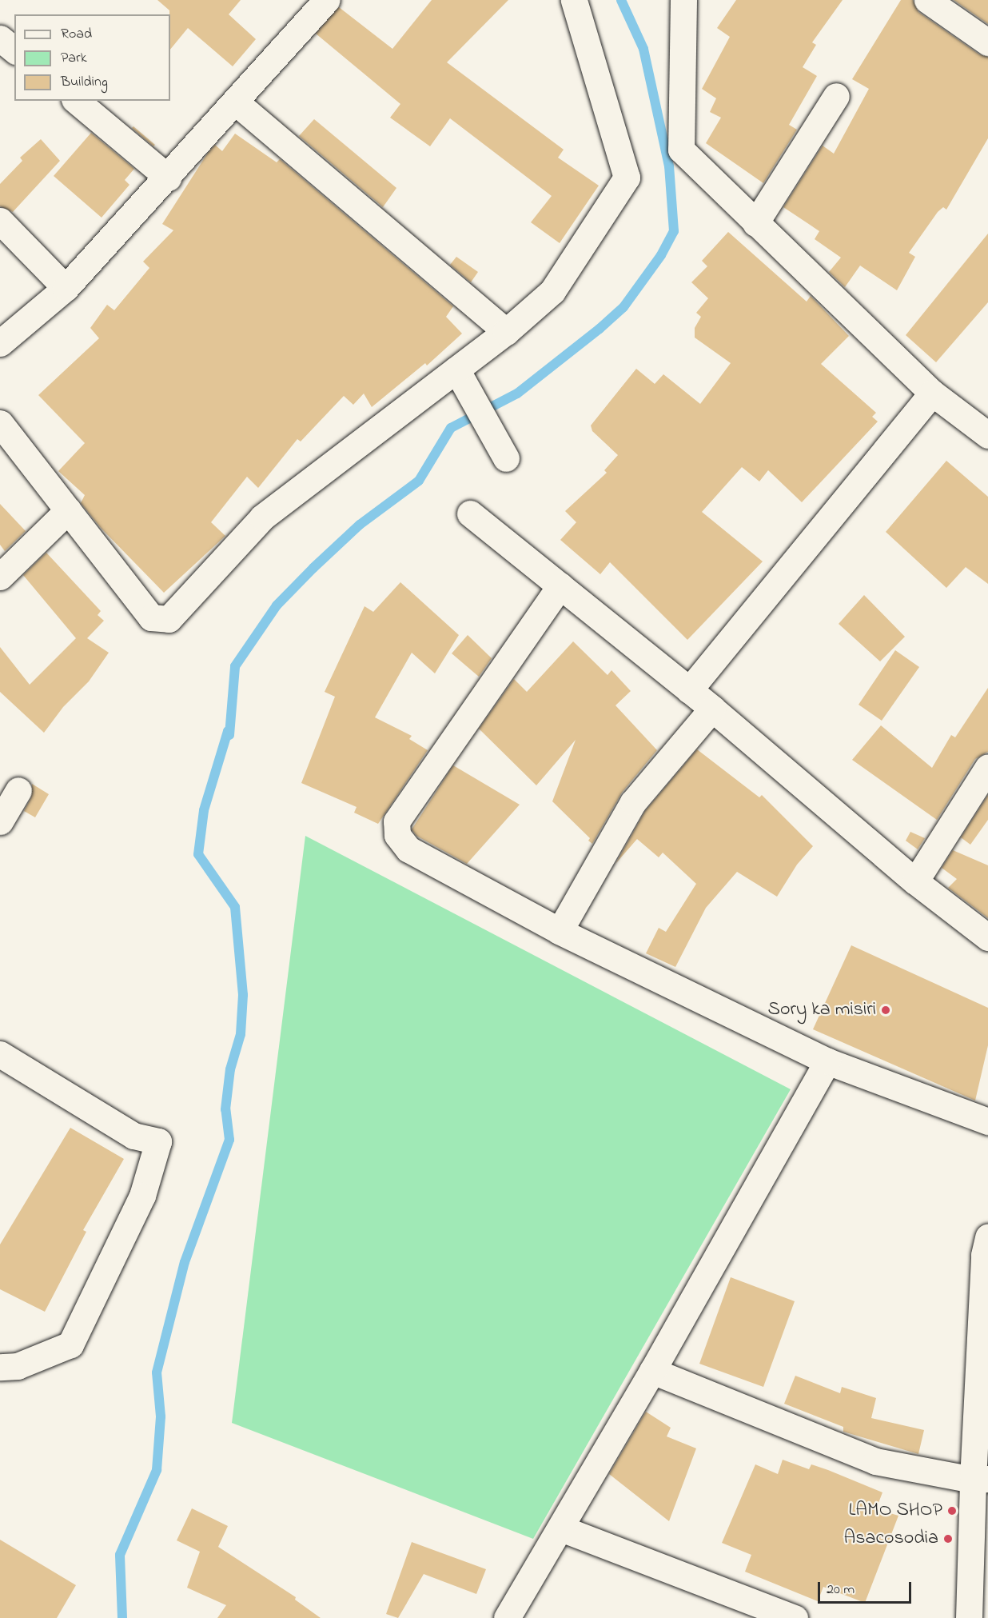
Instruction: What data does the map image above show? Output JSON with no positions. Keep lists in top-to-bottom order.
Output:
{
  "places": ["Sory ka misiri", "LAMO SHOP", "Asacosodia"],
  "legend": ["Road", "Park", "Building"],
  "scale_bar": "20 m"
}
